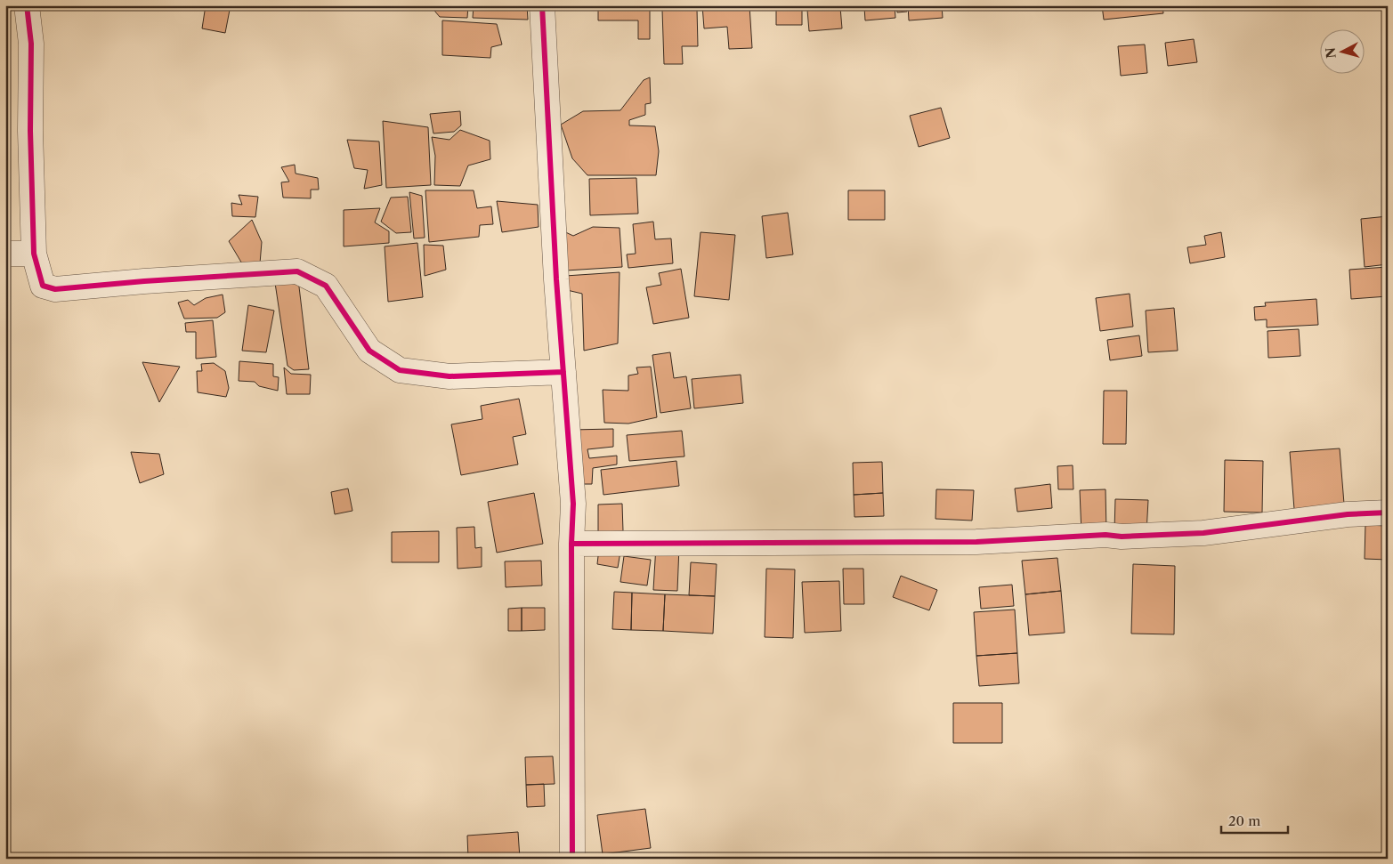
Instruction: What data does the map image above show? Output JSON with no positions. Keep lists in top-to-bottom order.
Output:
{
  "scale_bar": "20 m",
  "north": "left"
}
